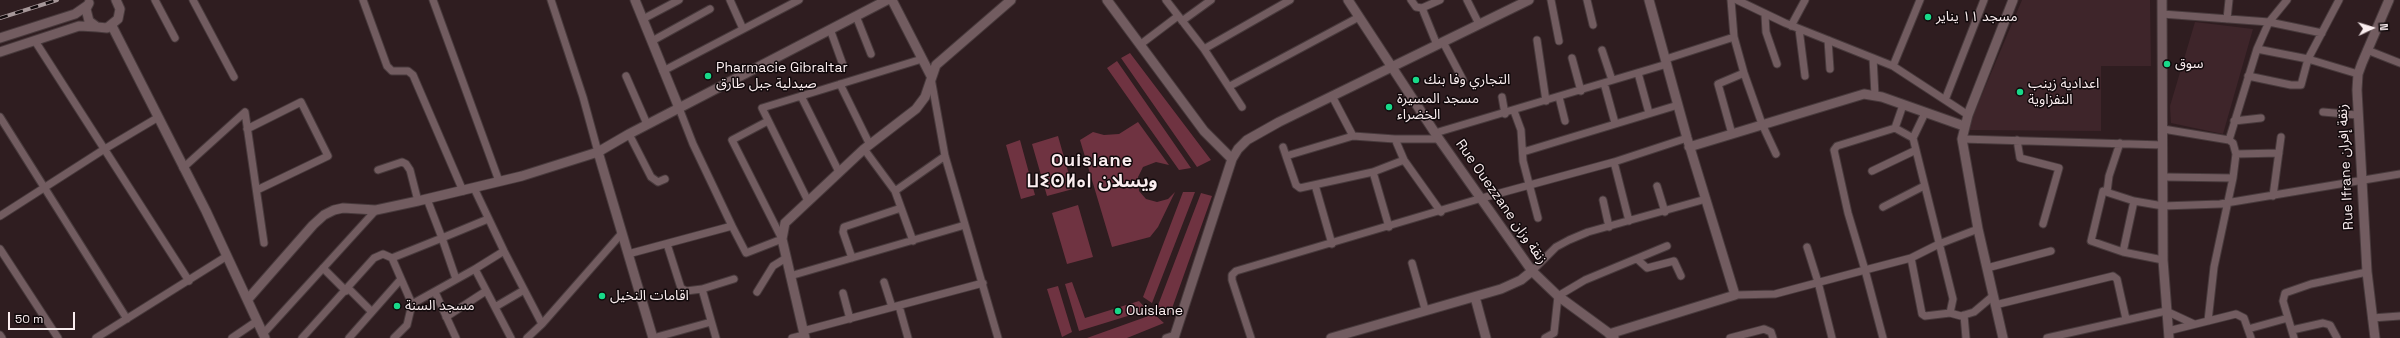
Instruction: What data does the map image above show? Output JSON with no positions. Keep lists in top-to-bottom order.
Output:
{
  "streets": {
    "street": ["Rue Ifrane زنقة إفران", "Rue Ouezzane زنقة وزان"]
  },
  "districts": ["Ouislane ⵡⵉⵙⵍⴰⵏ ويسلان"],
  "places": [
    "مسجد ١١ يناير",
    "سوق",
    "Pharmacie Gibraltar صيدلية جبل طارق",
    "التجاري وفا بنك",
    "اعدادية زينب النفزاوية",
    "مسجد المسيرة الخضراء",
    "اقامات النخيل",
    "مسجد السنة",
    "Ouislane"
  ],
  "scale_bar": "50 m",
  "north": "right"
}
